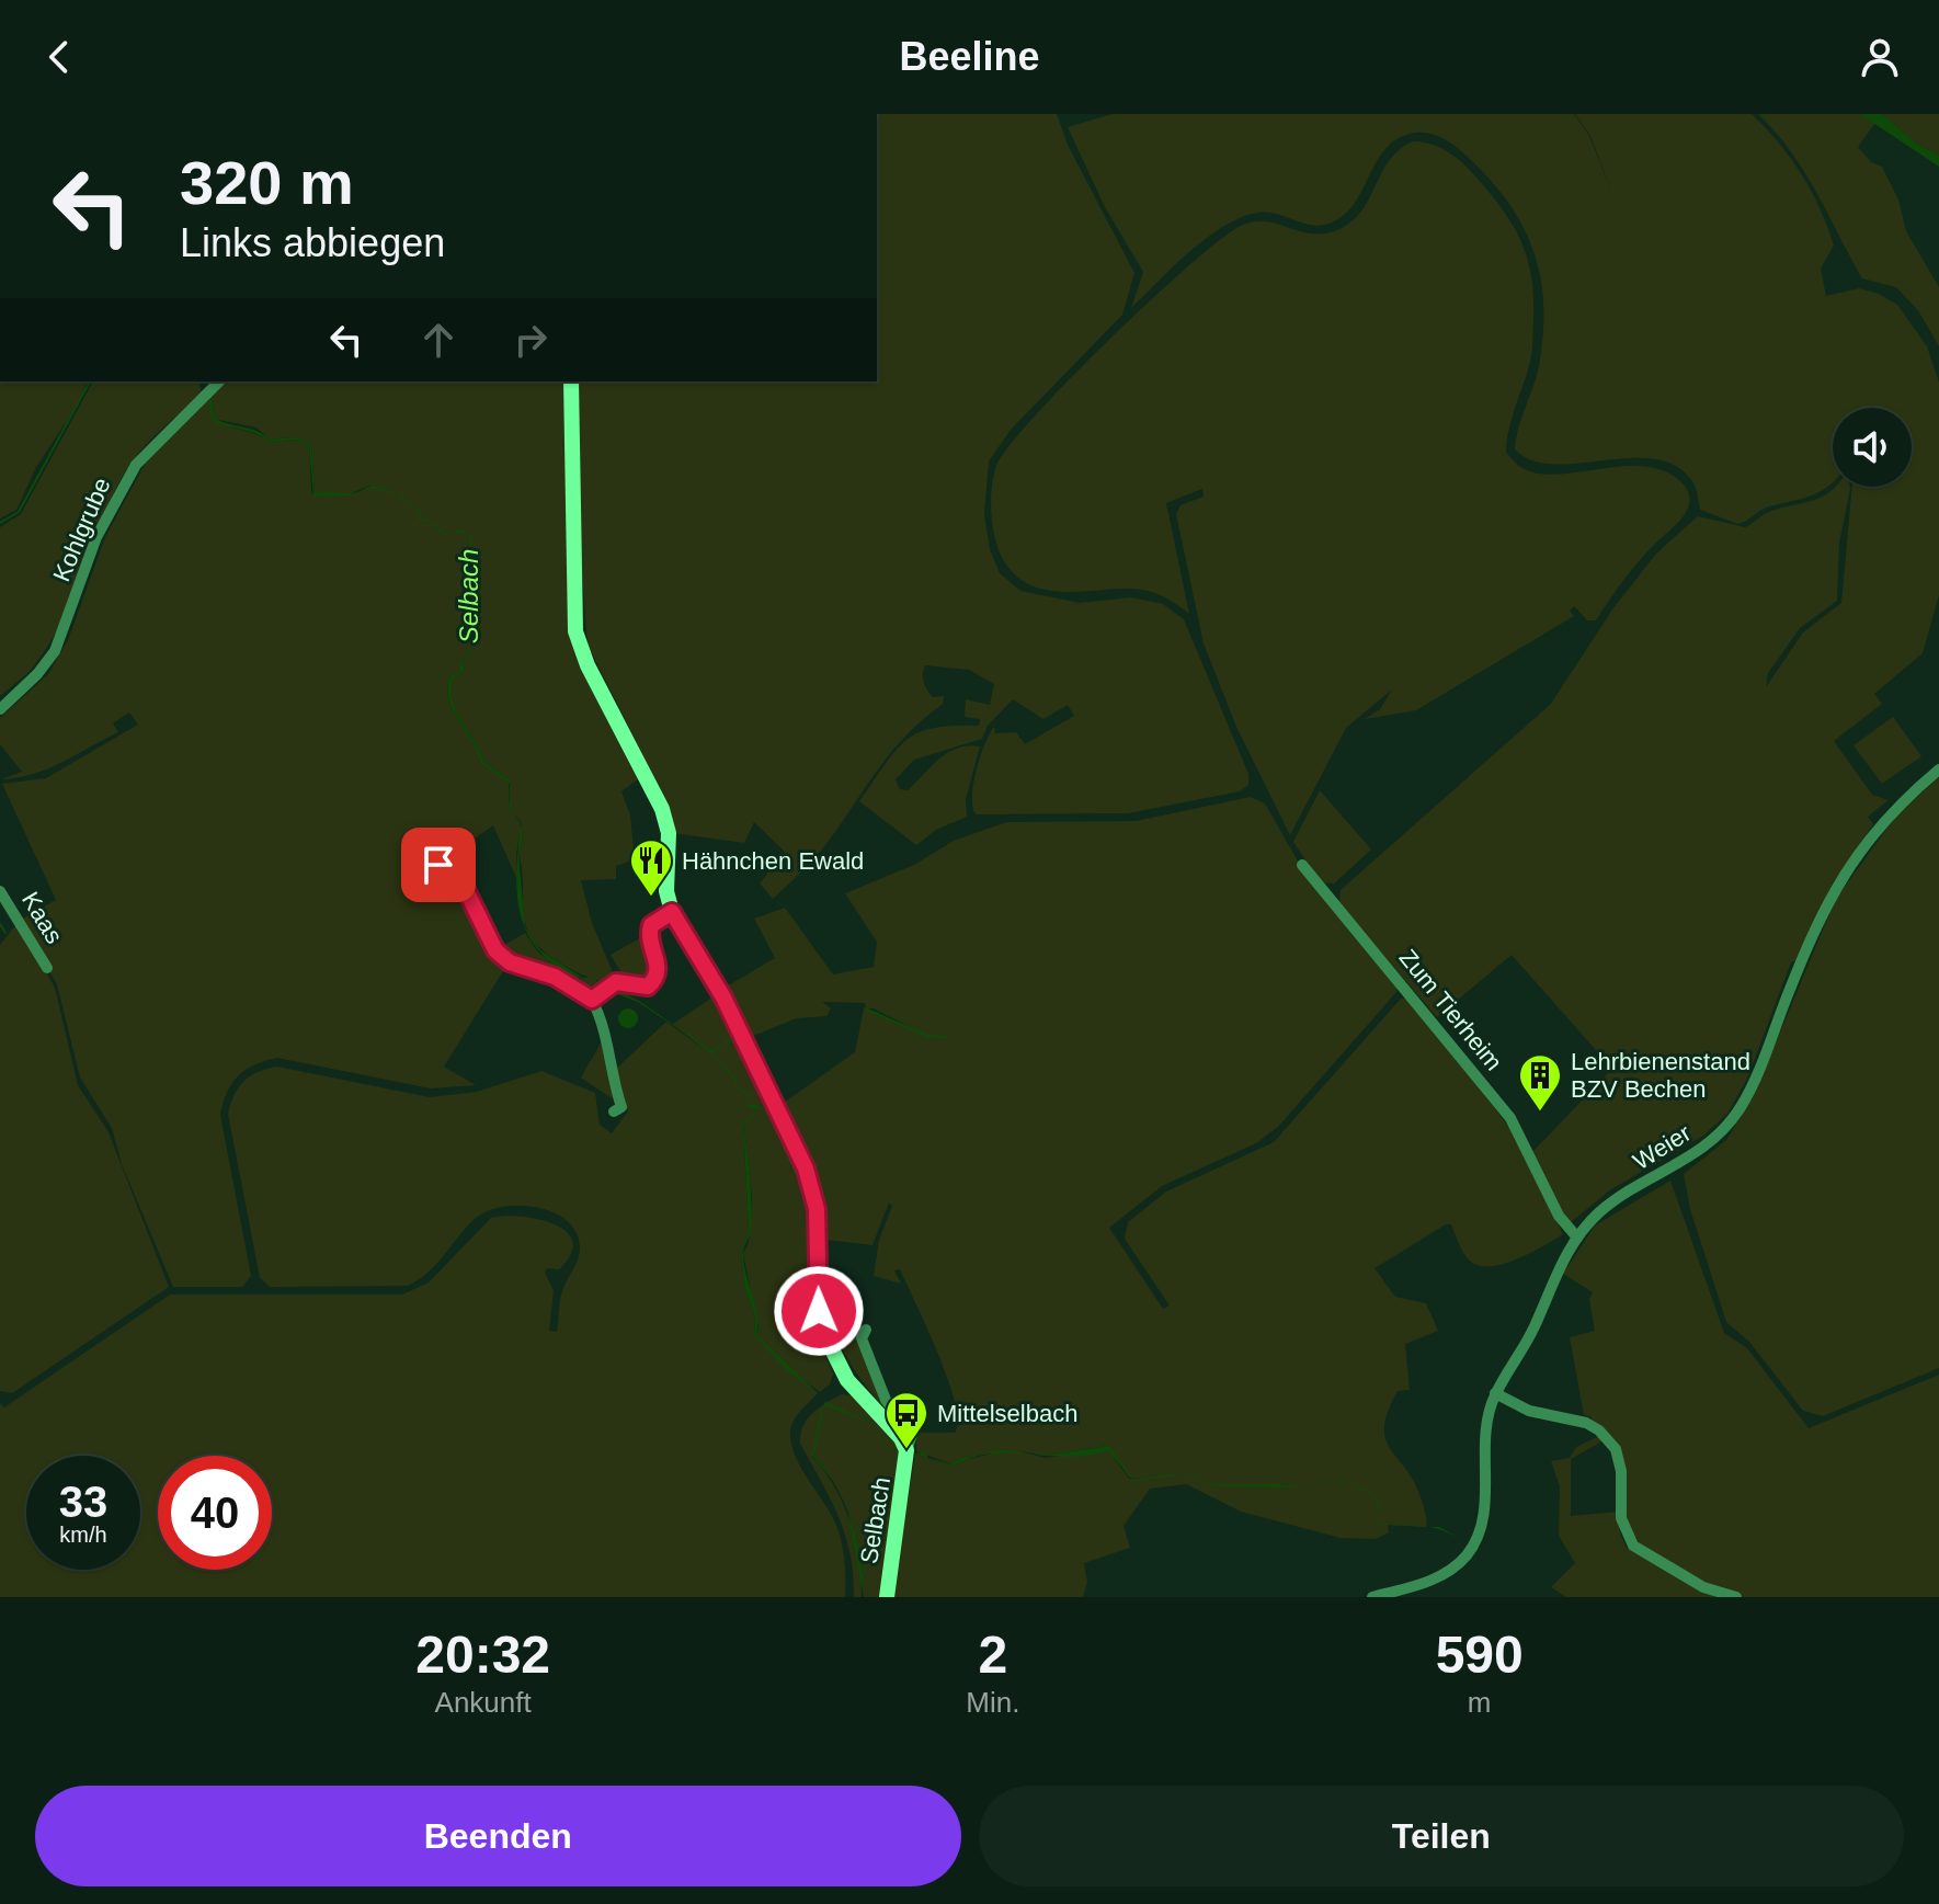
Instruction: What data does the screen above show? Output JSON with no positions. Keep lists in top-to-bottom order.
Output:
{
  "streets": {
    "street": [
      "Kohlgrube",
      "Kaas",
      "Zum Tierheim",
      "Weier",
      "Selbach"
    ]
  },
  "crossings": [
    ["Zum Tierheim", "Weier"]
  ],
  "water": ["Selbach"],
  "places": {
    "restaurant": ["Hähnchen Ewald"],
    "building": ["Lehrbienenstand BZV Bechen"],
    "bus stop": ["Mittelselbach"]
  },
  "page": {
    "header": "Beeline",
    "turn": ["320 m", "Links abbiegen"],
    "speed": "33 km/h",
    "limit": "40",
    "eta": [
      "20:32",
      "Ankunft",
      "2",
      "Min.",
      "590",
      "m"
    ],
    "buttons": ["Beenden", "Teilen"]
  }
}
